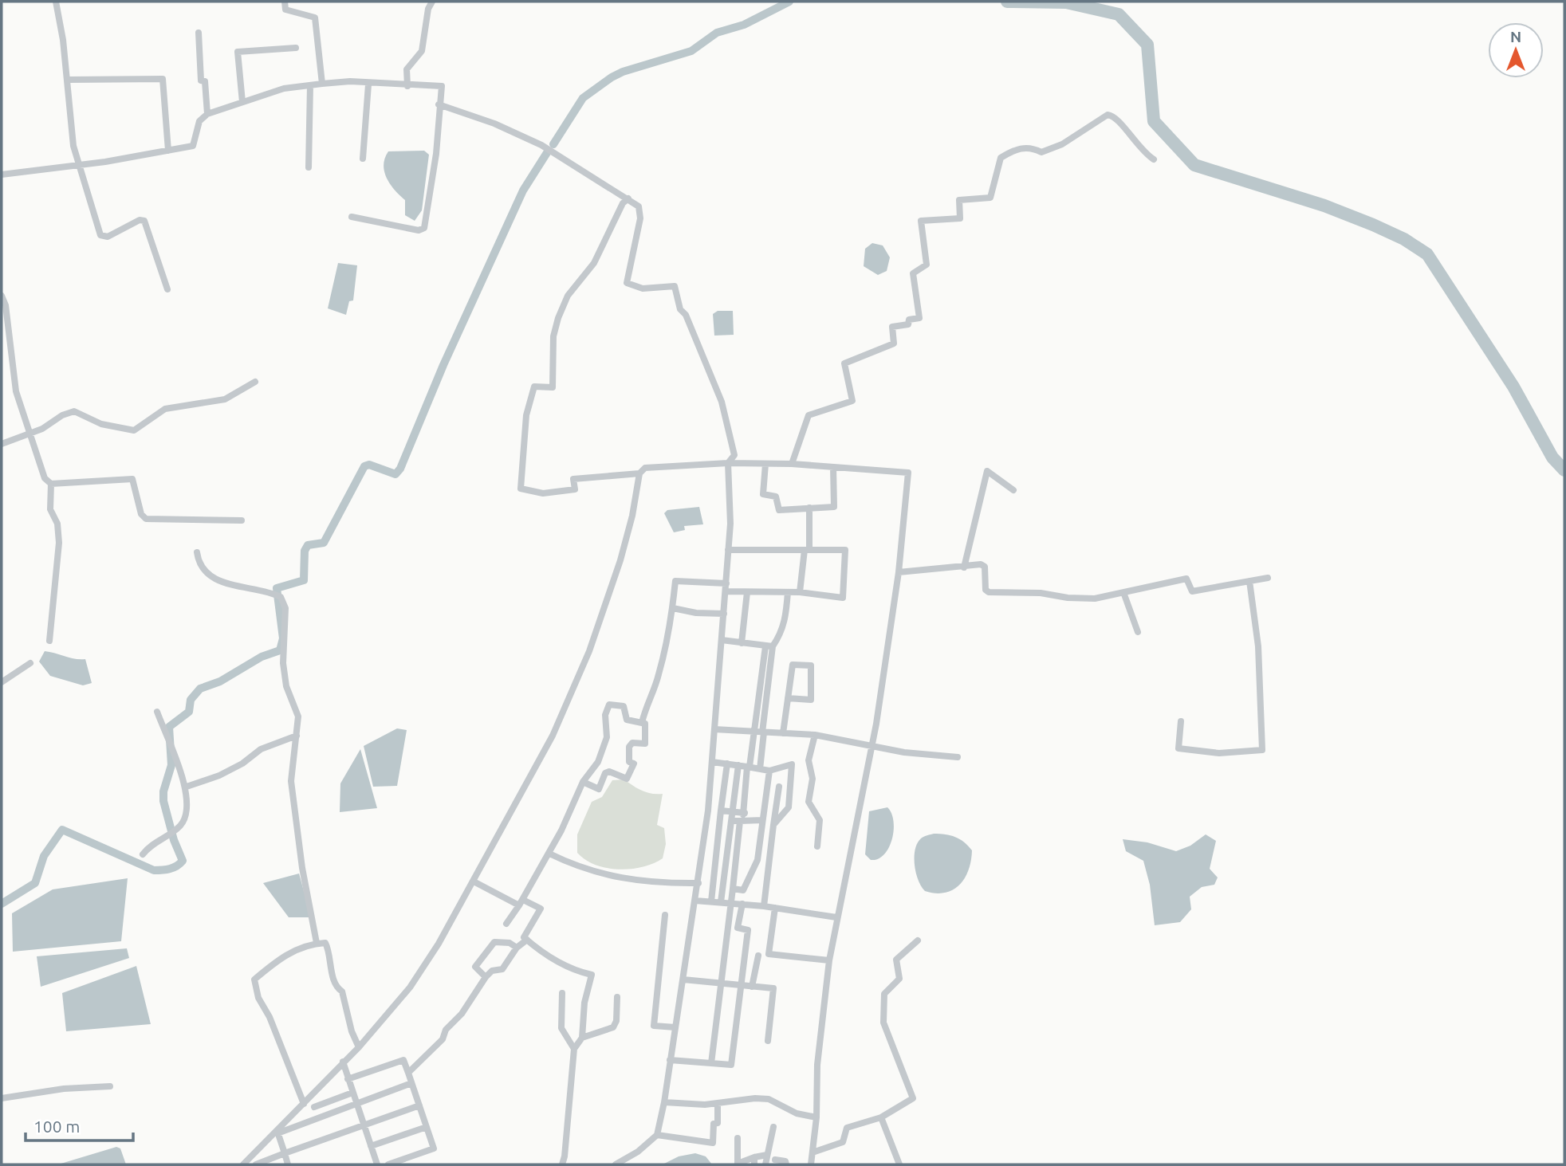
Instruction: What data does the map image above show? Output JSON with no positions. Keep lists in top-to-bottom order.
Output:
{
  "scale_bar": "100 m",
  "north": "top"
}
